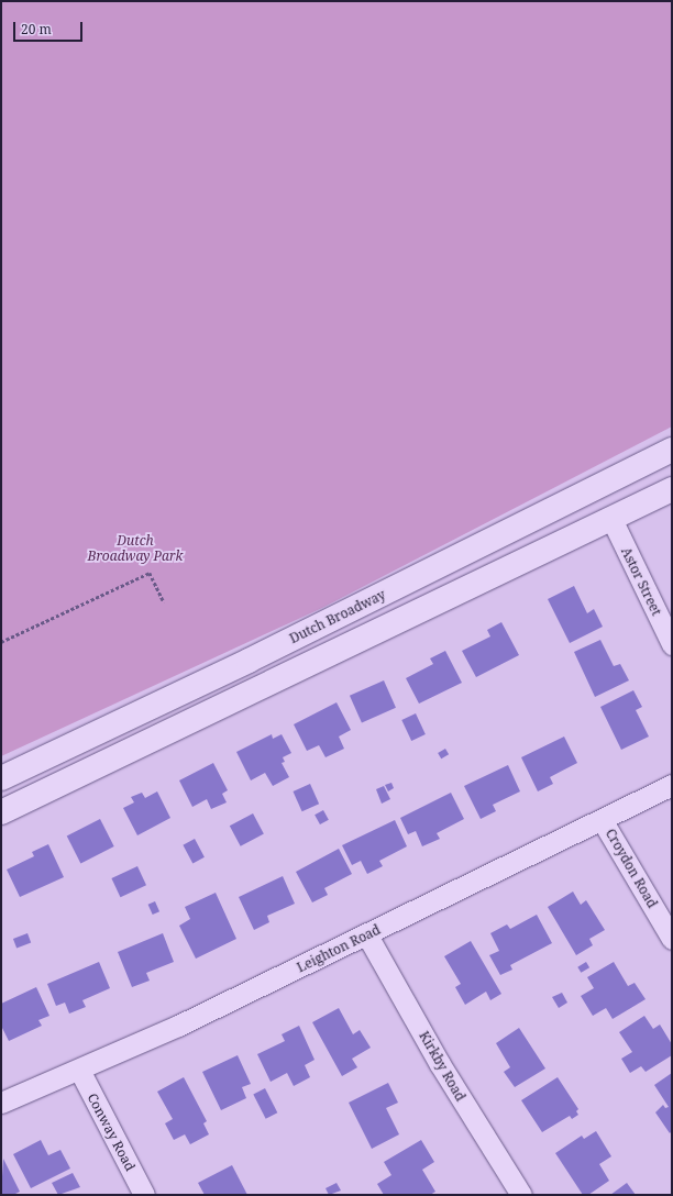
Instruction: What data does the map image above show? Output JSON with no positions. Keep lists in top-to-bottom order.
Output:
{
  "streets": {
    "main road": ["Dutch Broadway"],
    "street": [
      "Astor Street",
      "Croydon Road",
      "Leighton Road",
      "Kirkby Road",
      "Conway Road"
    ]
  },
  "crossings": [
    ["Croydon Road", "Leighton Road"],
    ["Leighton Road", "Kirkby Road"],
    ["Leighton Road", "Conway Road"]
  ],
  "parks": ["Dutch Broadway Park"],
  "scale_bar": "20 m"
}
